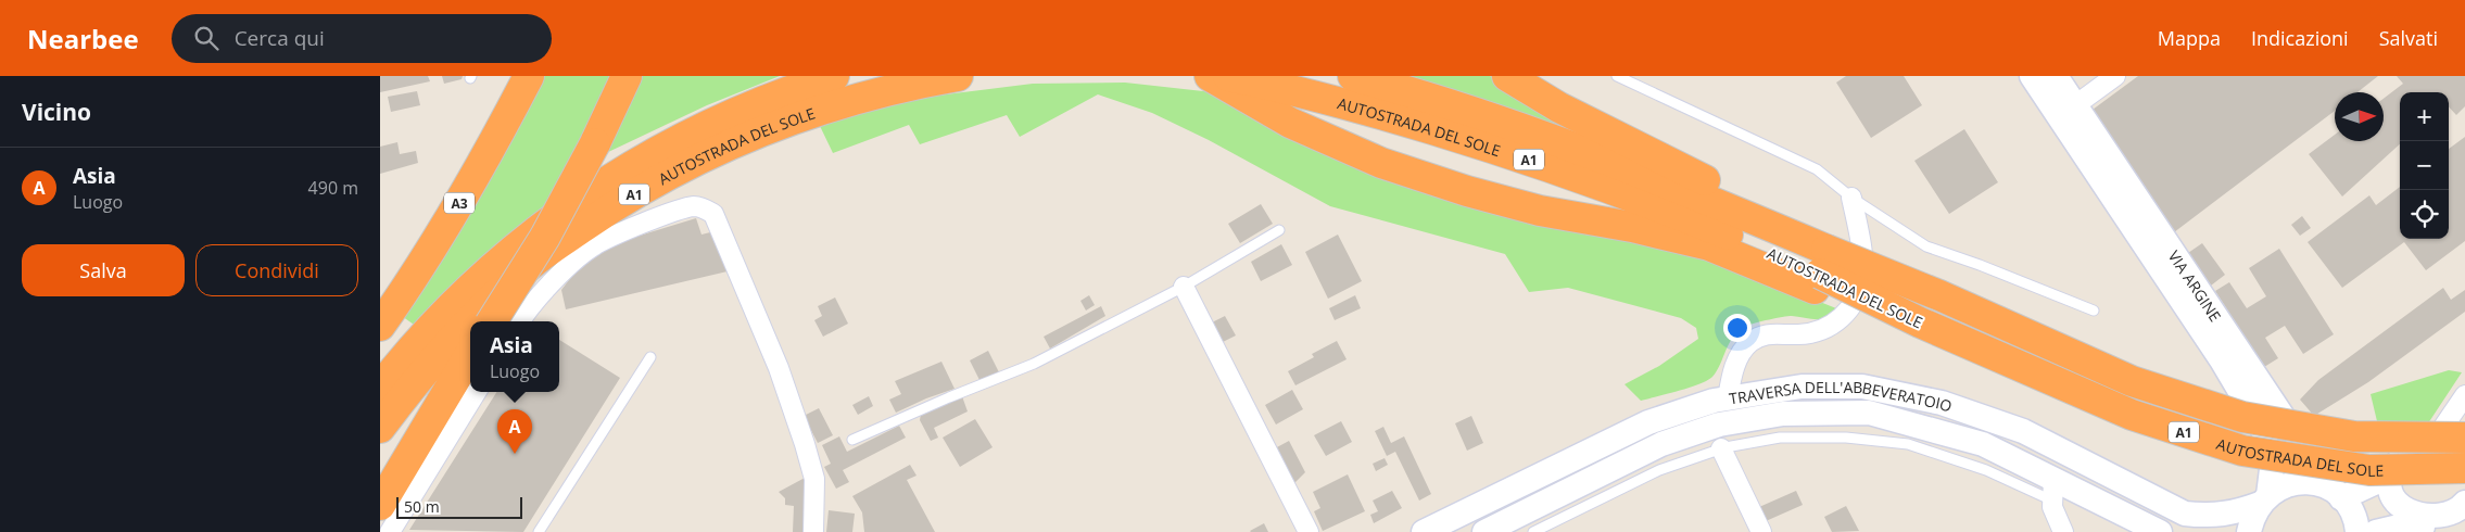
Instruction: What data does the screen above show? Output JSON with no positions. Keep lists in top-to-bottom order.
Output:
{
  "streets": {
    "highway": ["AUTOSTRADA DEL SOLE", "A1", "A3"],
    "street": ["VIA ARGINE", "TRAVERSA DELL'ABBEVERATOIO"]
  },
  "crossings": [
    ["VIA ARGINE", "TRAVERSA DELL'ABBEVERATOIO"]
  ],
  "scale_bar": "50 m",
  "north": "right",
  "page": {
    "header": "Nearbee",
    "search": "Cerca qui",
    "nav": ["Mappa", "Indicazioni", "Salvati"],
    "heading": "Vicino",
    "map_buttons": ["+", "−"],
    "list": [
      {
        "mark": "A",
        "name": "Asia",
        "note": "Luogo",
        "value": "490 m"
      }
    ],
    "buttons": ["Salva", "Condividi"],
    "popup": ["Asia", "Luogo"],
    "pins": "A",
    "scale": "50 m"
  }
}
